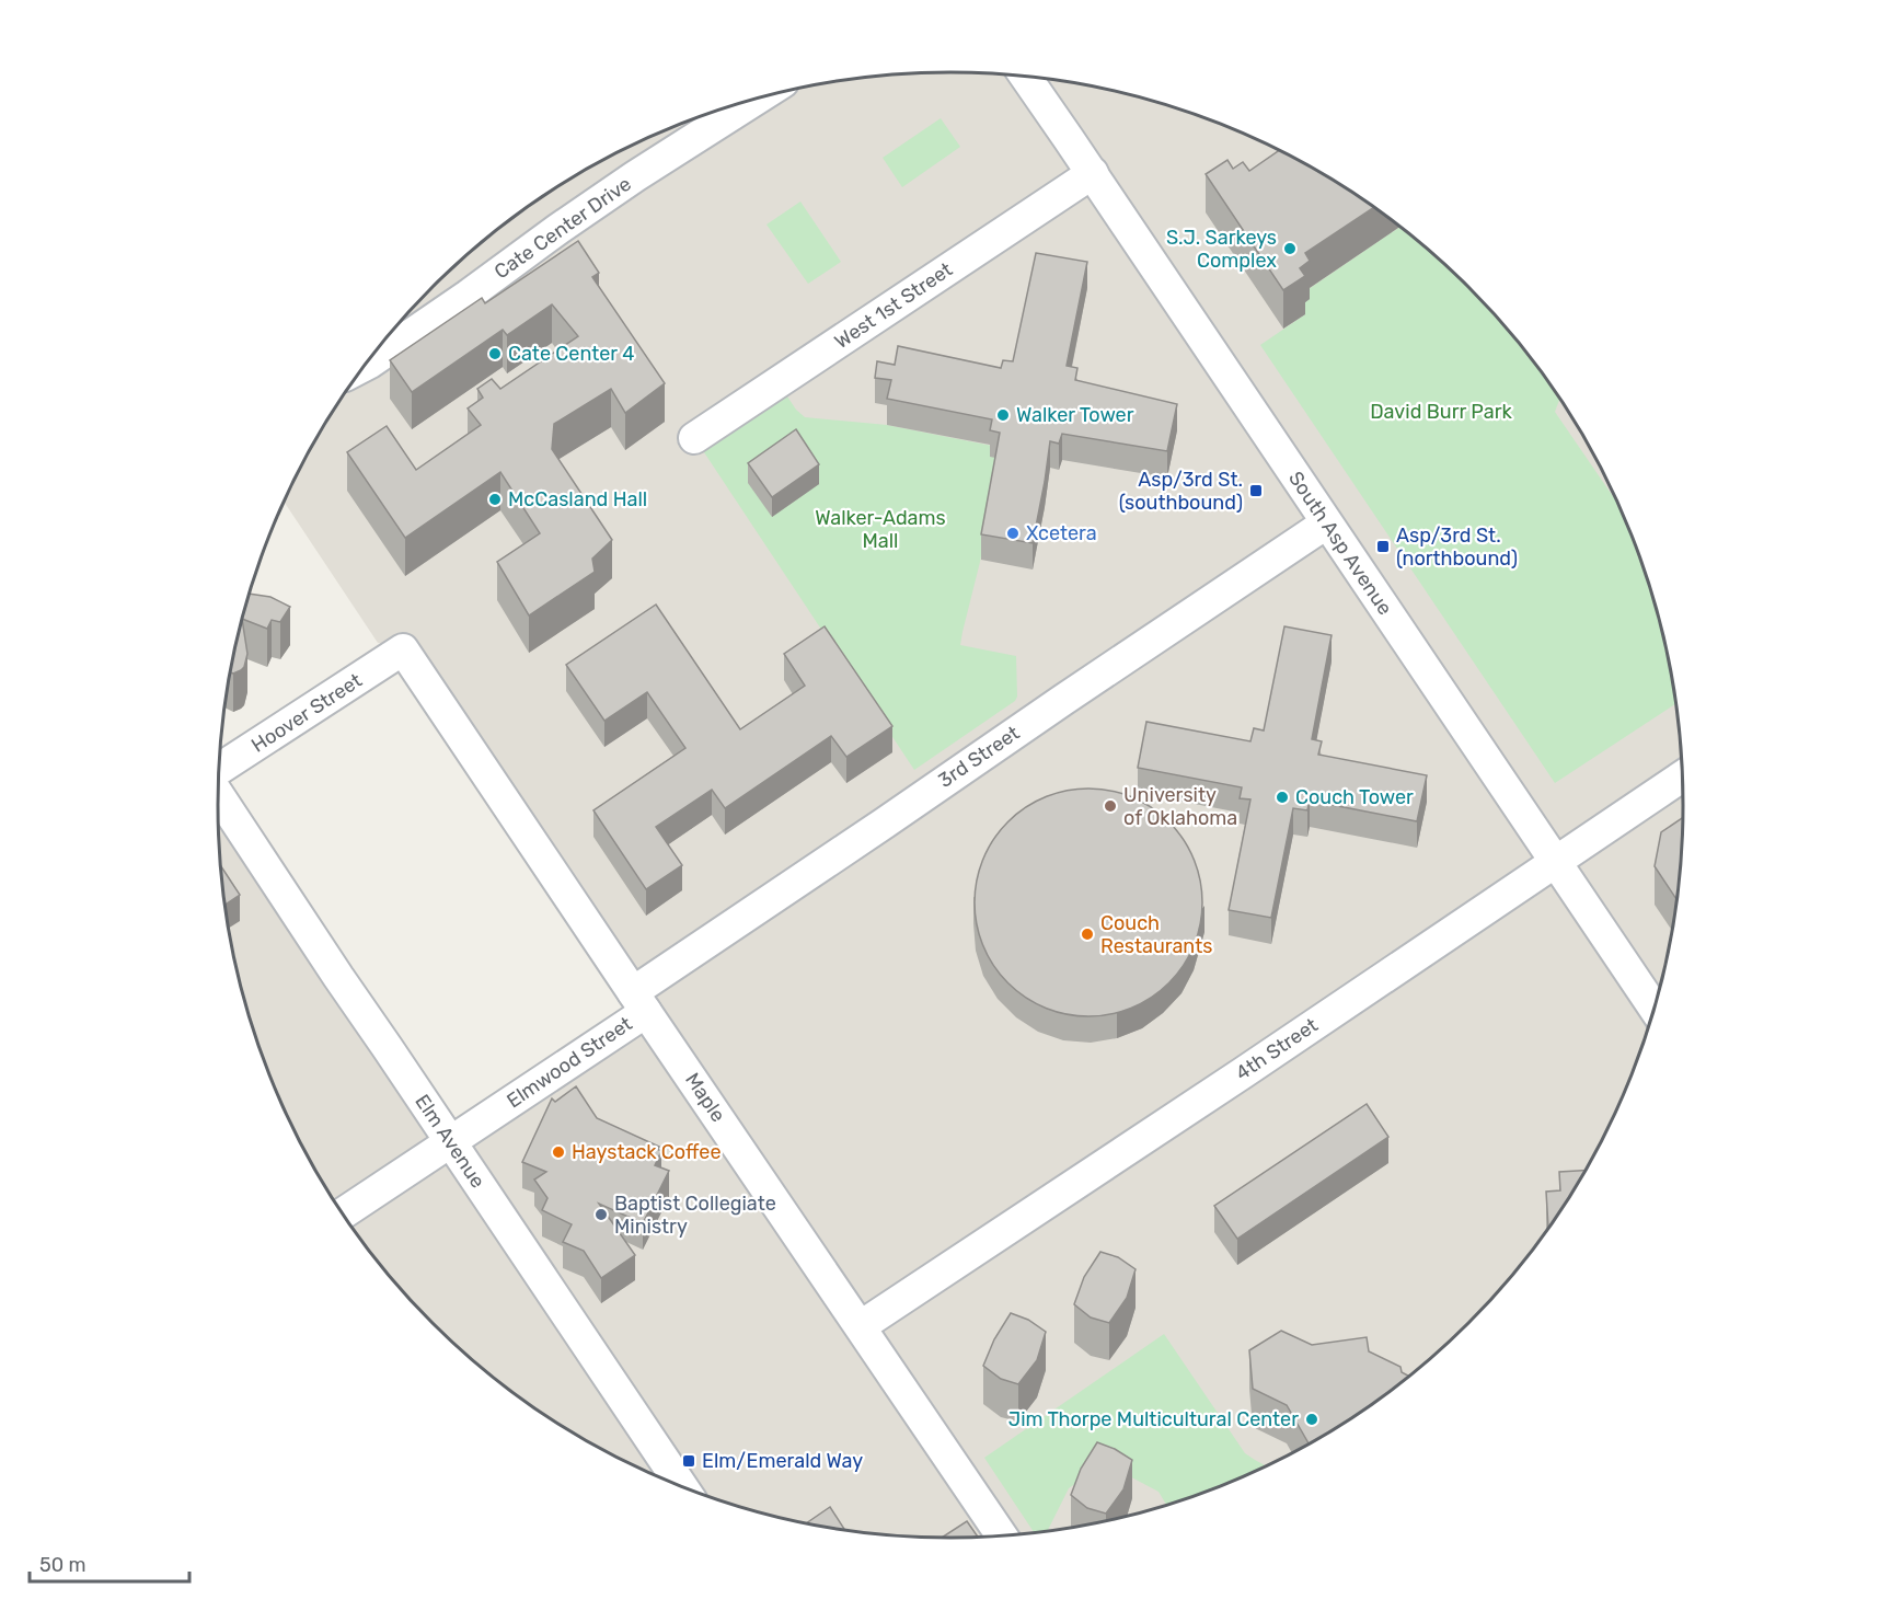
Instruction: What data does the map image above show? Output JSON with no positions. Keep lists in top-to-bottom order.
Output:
{
  "streets": {
    "street": [
      "Cate Center Drive",
      "West 1st Street",
      "South Asp Avenue",
      "Hoover Street",
      "3rd Street",
      "4th Street",
      "Elmwood Street",
      "Maple",
      "Elm Avenue"
    ]
  },
  "crossings": [
    ["West 1st Street", "South Asp Avenue"],
    ["South Asp Avenue", "3rd Street"],
    ["South Asp Avenue", "4th Street"],
    ["Hoover Street", "Maple"],
    ["3rd Street", "Elmwood Street"],
    ["3rd Street", "Maple"],
    ["4th Street", "Maple"],
    ["Elmwood Street", "Maple"],
    ["Elmwood Street", "Elm Avenue"]
  ],
  "parks": ["David Burr Park", "Walker-Adams Mall"],
  "places": {
    "other": [
      "S.J. Sarkeys Complex",
      "Cate Center 4",
      "Walker Tower",
      "McCasland Hall",
      "Xcetera",
      "Couch Tower",
      "University of Oklahoma",
      "Couch Restaurants",
      "Haystack Coffee",
      "Baptist Collegiate Ministry",
      "Jim Thorpe Multicultural Center"
    ],
    "transit": ["Asp/3rd St. (southbound)", "Asp/3rd St. (northbound)", "Elm/Emerald Way"]
  },
  "scale_bar": "50 m"
}
